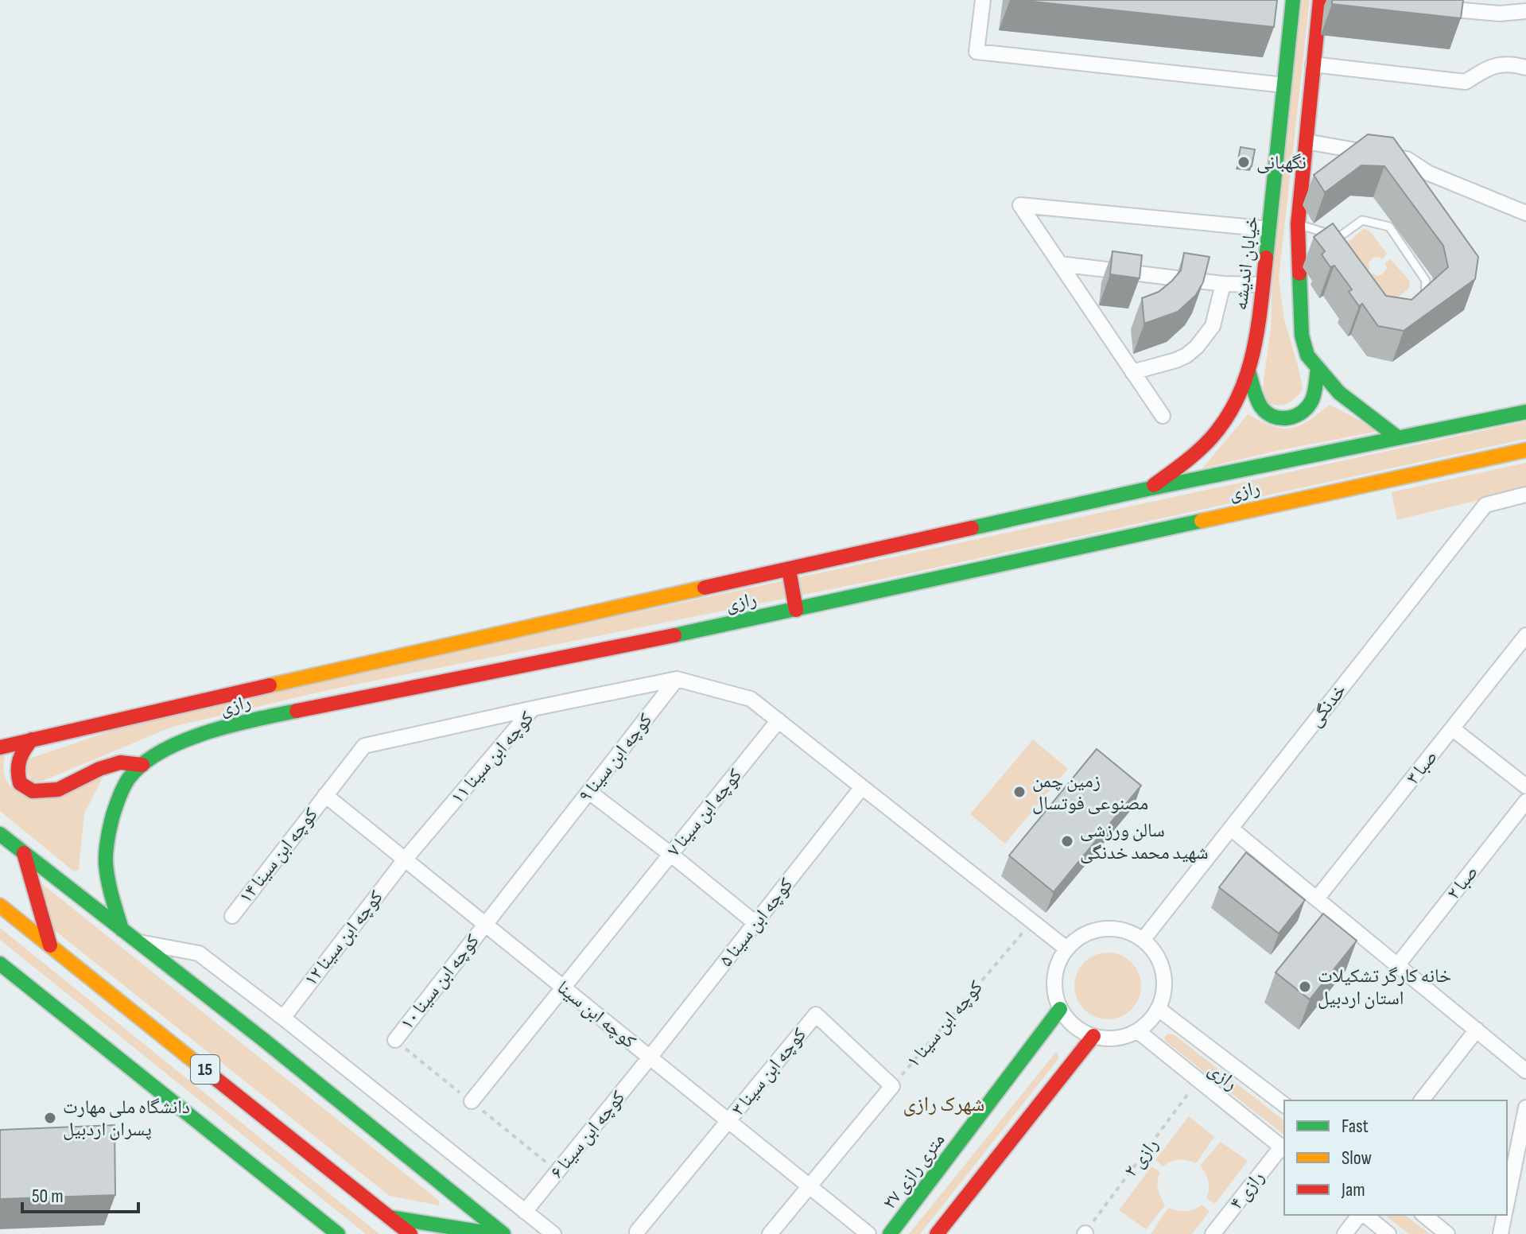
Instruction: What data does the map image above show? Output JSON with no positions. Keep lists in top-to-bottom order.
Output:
{
  "streets": {
    "main road": [
      "خیابان اندیشه",
      "رازی",
      "15",
      "۲۷ متری رازی"
    ],
    "street": [
      "خدنگی",
      "کوچه ابن سینا ۱۱",
      "کوچه ابن سینا ۹",
      "صبا ۳",
      "کوچه ابن سینا ۷",
      "کوچه ابن سینا ۱۴",
      "صبا ۲",
      "کوچه ابن سینا ۵",
      "کوچه ابن سینا ۱۲",
      "کوچه ابن سینا ۱۰",
      "کوچه ابن سینا",
      "کوچه ابن سینا ۱",
      "کوچه ابن سینا ۳",
      "کوچه ابن سینا ۶",
      "رازی ۴"
    ],
    "path": ["رازی ۲"]
  },
  "crossings": [
    ["خیابان اندیشه", "رازی"],
    ["رازی", "خدنگی"],
    ["رازی", "رازی ۲"],
    ["رازی", "۲۷ متری رازی"],
    ["رازی", "رازی ۴"],
    ["خدنگی", "۲۷ متری رازی"],
    ["کوچه ابن سینا ۱۱", "کوچه ابن سینا ۹"],
    ["کوچه ابن سینا ۱۱", "کوچه ابن سینا ۱۴"],
    ["کوچه ابن سینا ۱۱", "کوچه ابن سینا ۱۲"],
    ["کوچه ابن سینا ۱۱", "کوچه ابن سینا"],
    ["کوچه ابن سینا ۹", "کوچه ابن سینا ۱۰"],
    ["کوچه ابن سینا ۹", "کوچه ابن سینا"],
    ["کوچه ابن سینا ۷", "کوچه ابن سینا"],
    ["کوچه ابن سینا ۱۴", "کوچه ابن سینا"],
    ["کوچه ابن سینا ۵", "کوچه ابن سینا"],
    ["کوچه ابن سینا ۵", "کوچه ابن سینا ۶"],
    ["کوچه ابن سینا ۱۲", "کوچه ابن سینا"],
    ["کوچه ابن سینا ۱۰", "کوچه ابن سینا"],
    ["کوچه ابن سینا", "کوچه ابن سینا ۱"],
    ["کوچه ابن سینا", "کوچه ابن سینا ۳"],
    ["کوچه ابن سینا", "کوچه ابن سینا ۶"],
    ["کوچه ابن سینا ۱", "کوچه ابن سینا ۳"]
  ],
  "districts": ["شهرک رازی"],
  "places": [
    "نگهبانی",
    "زمین چمن مصنوعی فوتسال",
    "سالن ورزشی شهید محمد خدنگی",
    "خانه کارگر تشکیلات استان اردبیل",
    "دانشگاه ملی مهارت پسران اردبیل"
  ],
  "legend": ["Fast", "Slow", "Jam"],
  "scale_bar": "50 m"
}
